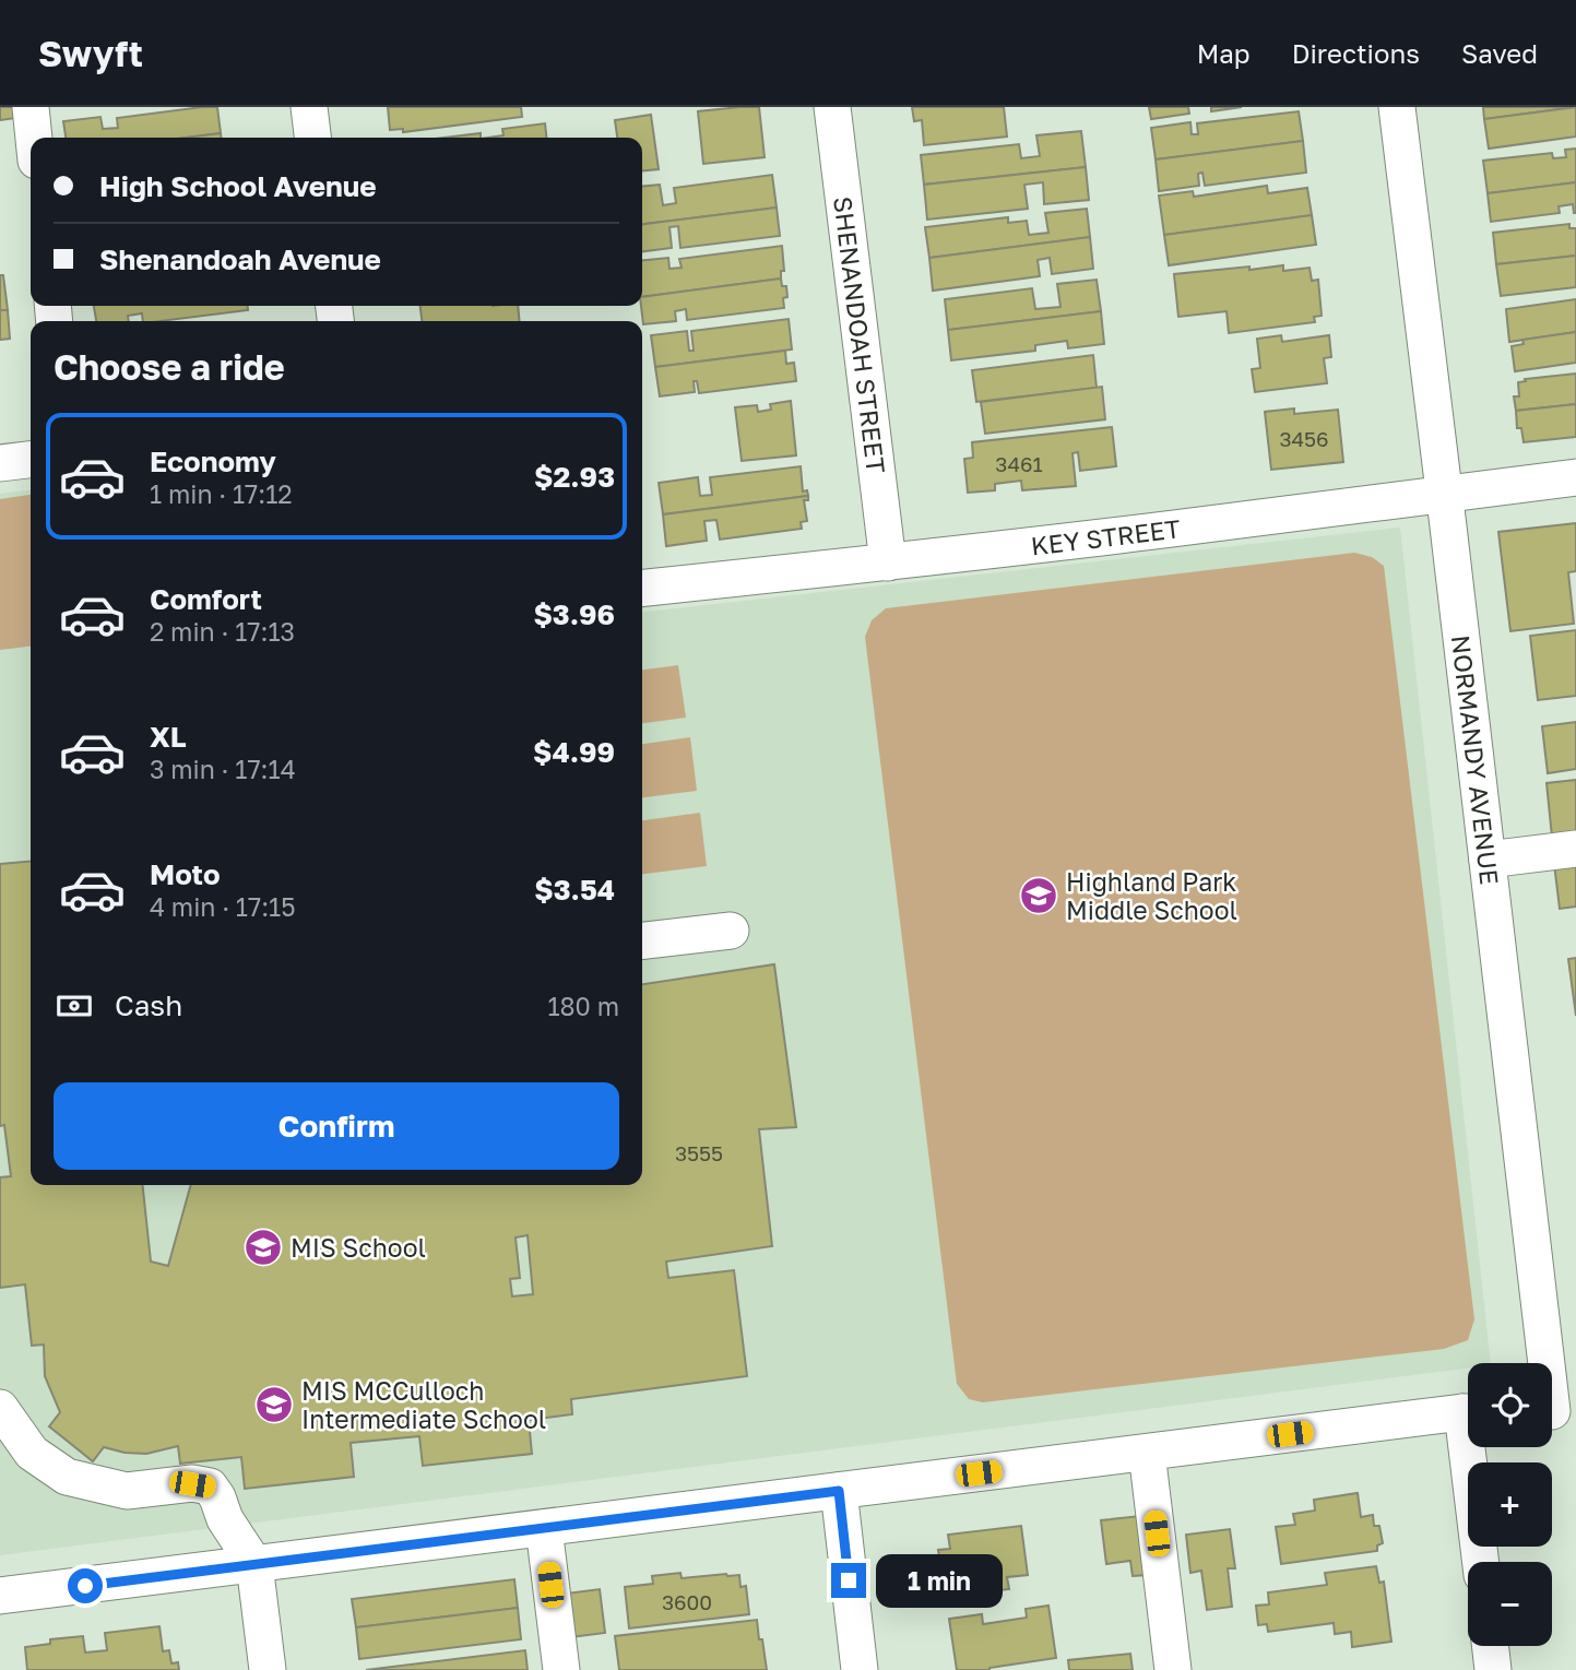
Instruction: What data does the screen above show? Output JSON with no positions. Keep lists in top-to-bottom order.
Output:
{
  "streets": {
    "street": ["SHENANDOAH STREET", "KEY STREET", "NORMANDY AVENUE"]
  },
  "crossings": [
    ["SHENANDOAH STREET", "KEY STREET"],
    ["KEY STREET", "NORMANDY AVENUE"]
  ],
  "places": {
    "school or university": ["Highland Park Middle School", "MIS School", "MIS MCCulloch Intermediate School"]
  },
  "house_numbers": [
    "3456",
    "3461",
    "3555",
    "3600"
  ],
  "page": {
    "header": "Swyft",
    "nav": ["Map", "Directions", "Saved"],
    "banner": ["High School Avenue", "Shenandoah Avenue"],
    "heading": "Choose a ride",
    "list": [
      {
        "name": "Economy",
        "note": "1 min · 17:12",
        "value": "$2.93"
      },
      {
        "name": "Comfort",
        "note": "2 min · 17:13",
        "value": "$3.96"
      },
      {
        "name": "XL",
        "note": "3 min · 17:14",
        "value": "$4.99"
      },
      {
        "name": "Moto",
        "note": "4 min · 17:15",
        "value": "$3.54"
      }
    ],
    "pay": ["Cash", "180 m"],
    "buttons": "Confirm",
    "map_buttons": ["+", "−"],
    "bubble": "1 min"
  }
}
